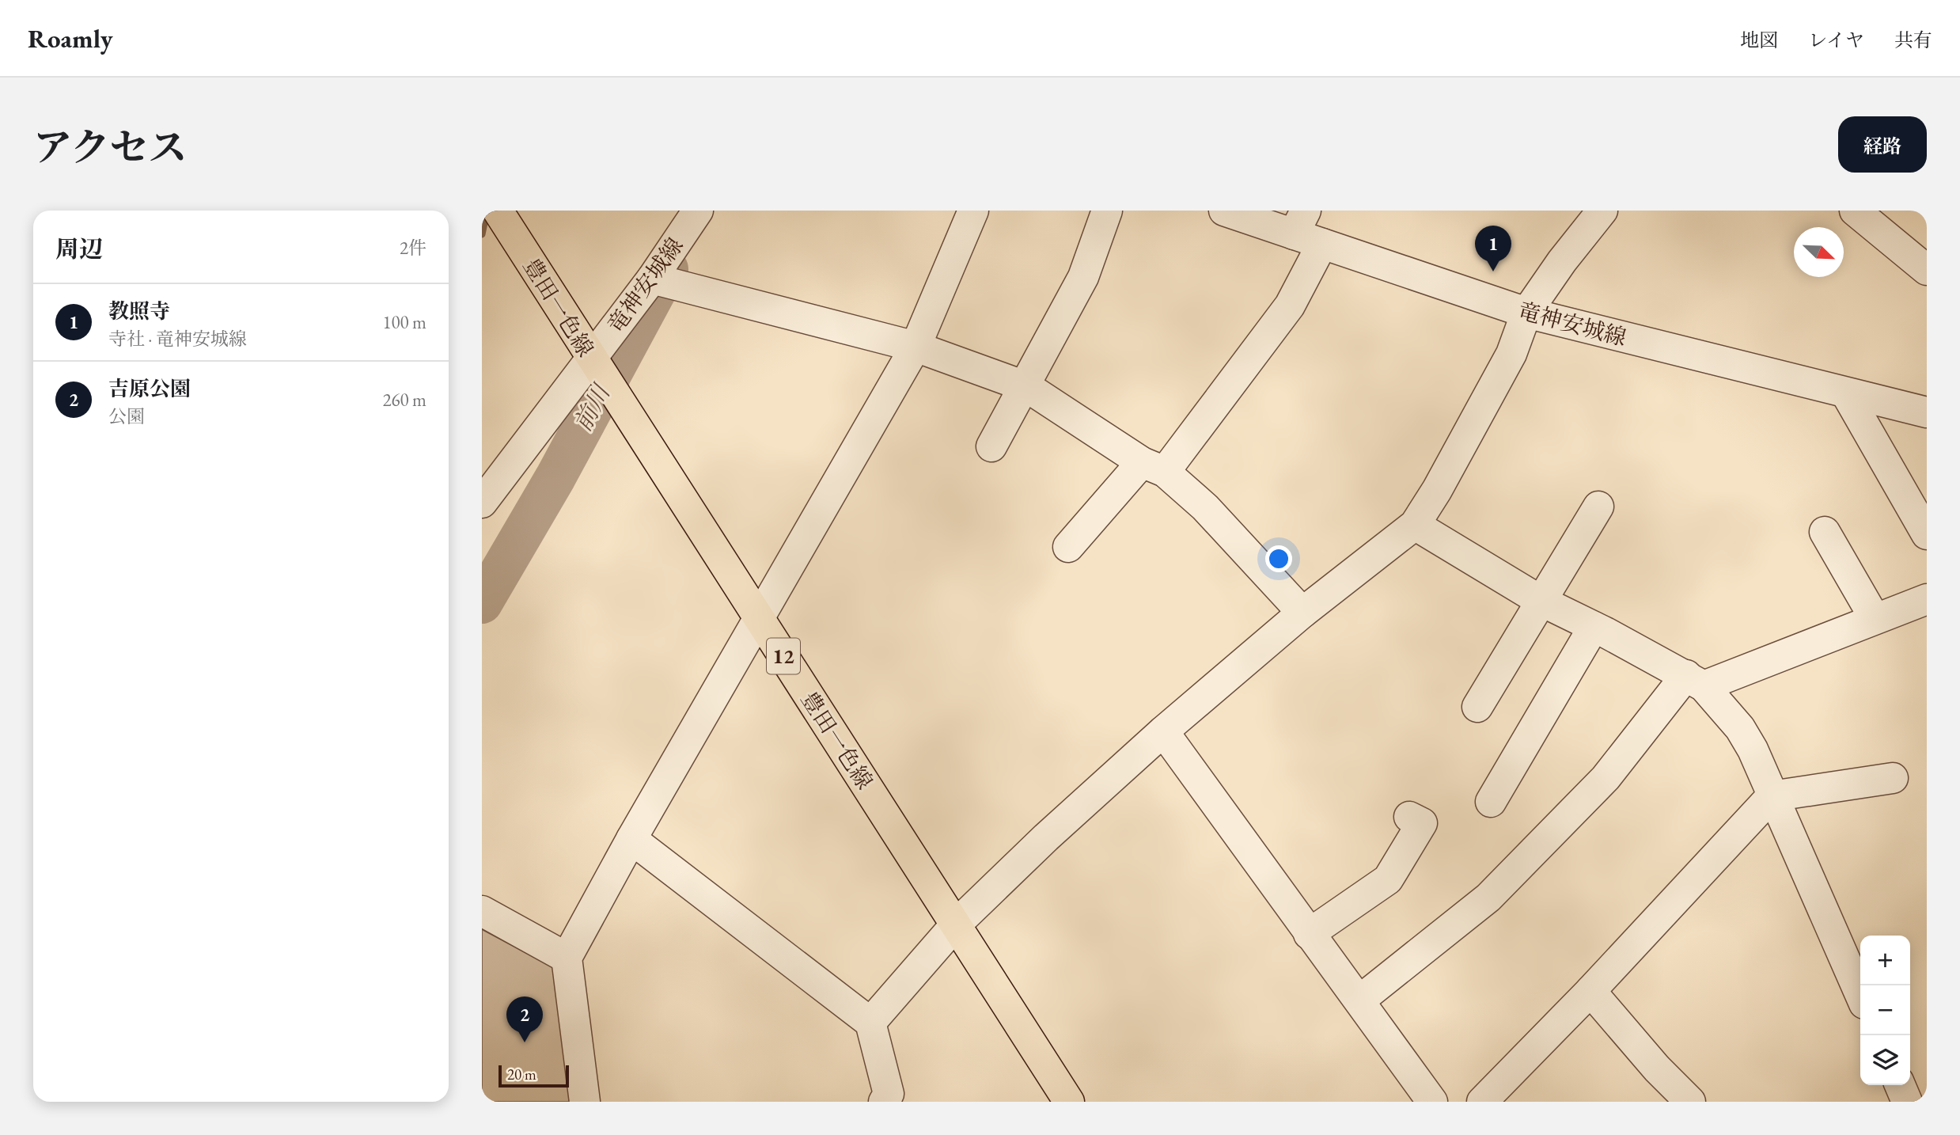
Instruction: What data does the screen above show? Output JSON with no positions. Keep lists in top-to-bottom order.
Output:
{
  "streets": {
    "main road": ["豊田一色線", "12"],
    "street": ["竜神安城線"]
  },
  "crossings": [
    ["竜神安城線", "豊田一色線"]
  ],
  "water": ["前川"],
  "scale_bar": "20 m",
  "north": "bottom right",
  "page": {
    "header": "Roamly",
    "nav": ["地図", "レイヤ", "共有"],
    "title": "アクセス",
    "buttons": "経路",
    "heading": ["周辺", "2件"],
    "pins": ["1", "2"],
    "list": [
      {
        "mark": "1",
        "name": "教照寺",
        "note": "寺社 · 竜神安城線",
        "value": "100 m"
      },
      {
        "mark": "2",
        "name": "吉原公園",
        "note": "公園",
        "value": "260 m"
      }
    ],
    "map_buttons": ["+", "−"],
    "scale": "20 m"
  }
}
